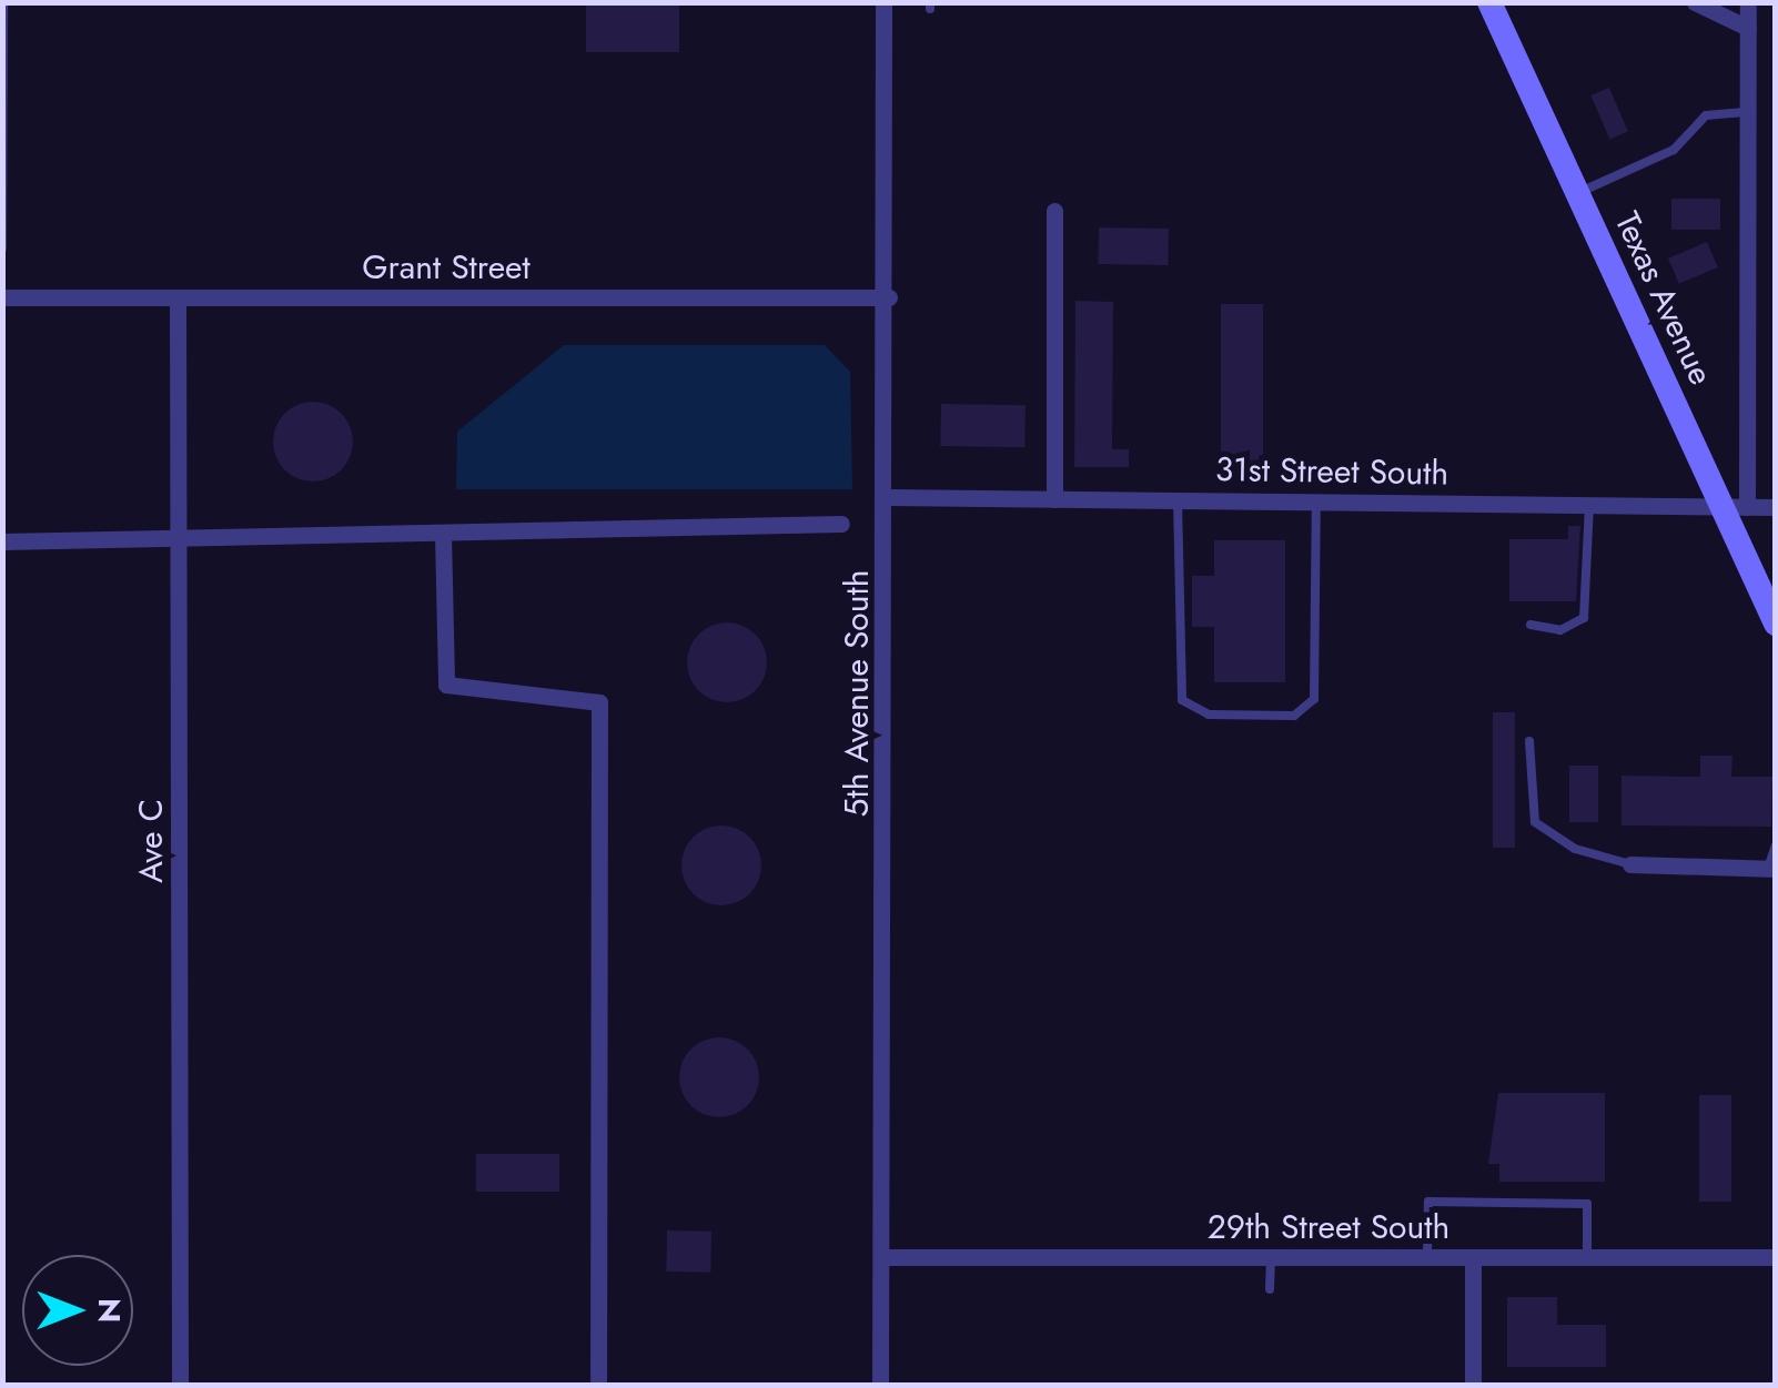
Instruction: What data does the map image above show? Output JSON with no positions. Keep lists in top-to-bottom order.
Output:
{
  "streets": {
    "main road": ["Texas Avenue"],
    "street": [
      "Grant Street",
      "31st Street South",
      "5th Avenue South",
      "Ave C",
      "29th Street South"
    ]
  },
  "crossings": [
    ["Grant Street", "5th Avenue South"],
    ["Grant Street", "Ave C"],
    ["Texas Avenue", "31st Street South"],
    ["31st Street South", "5th Avenue South"],
    ["5th Avenue South", "29th Street South"]
  ],
  "north": "right"
}
